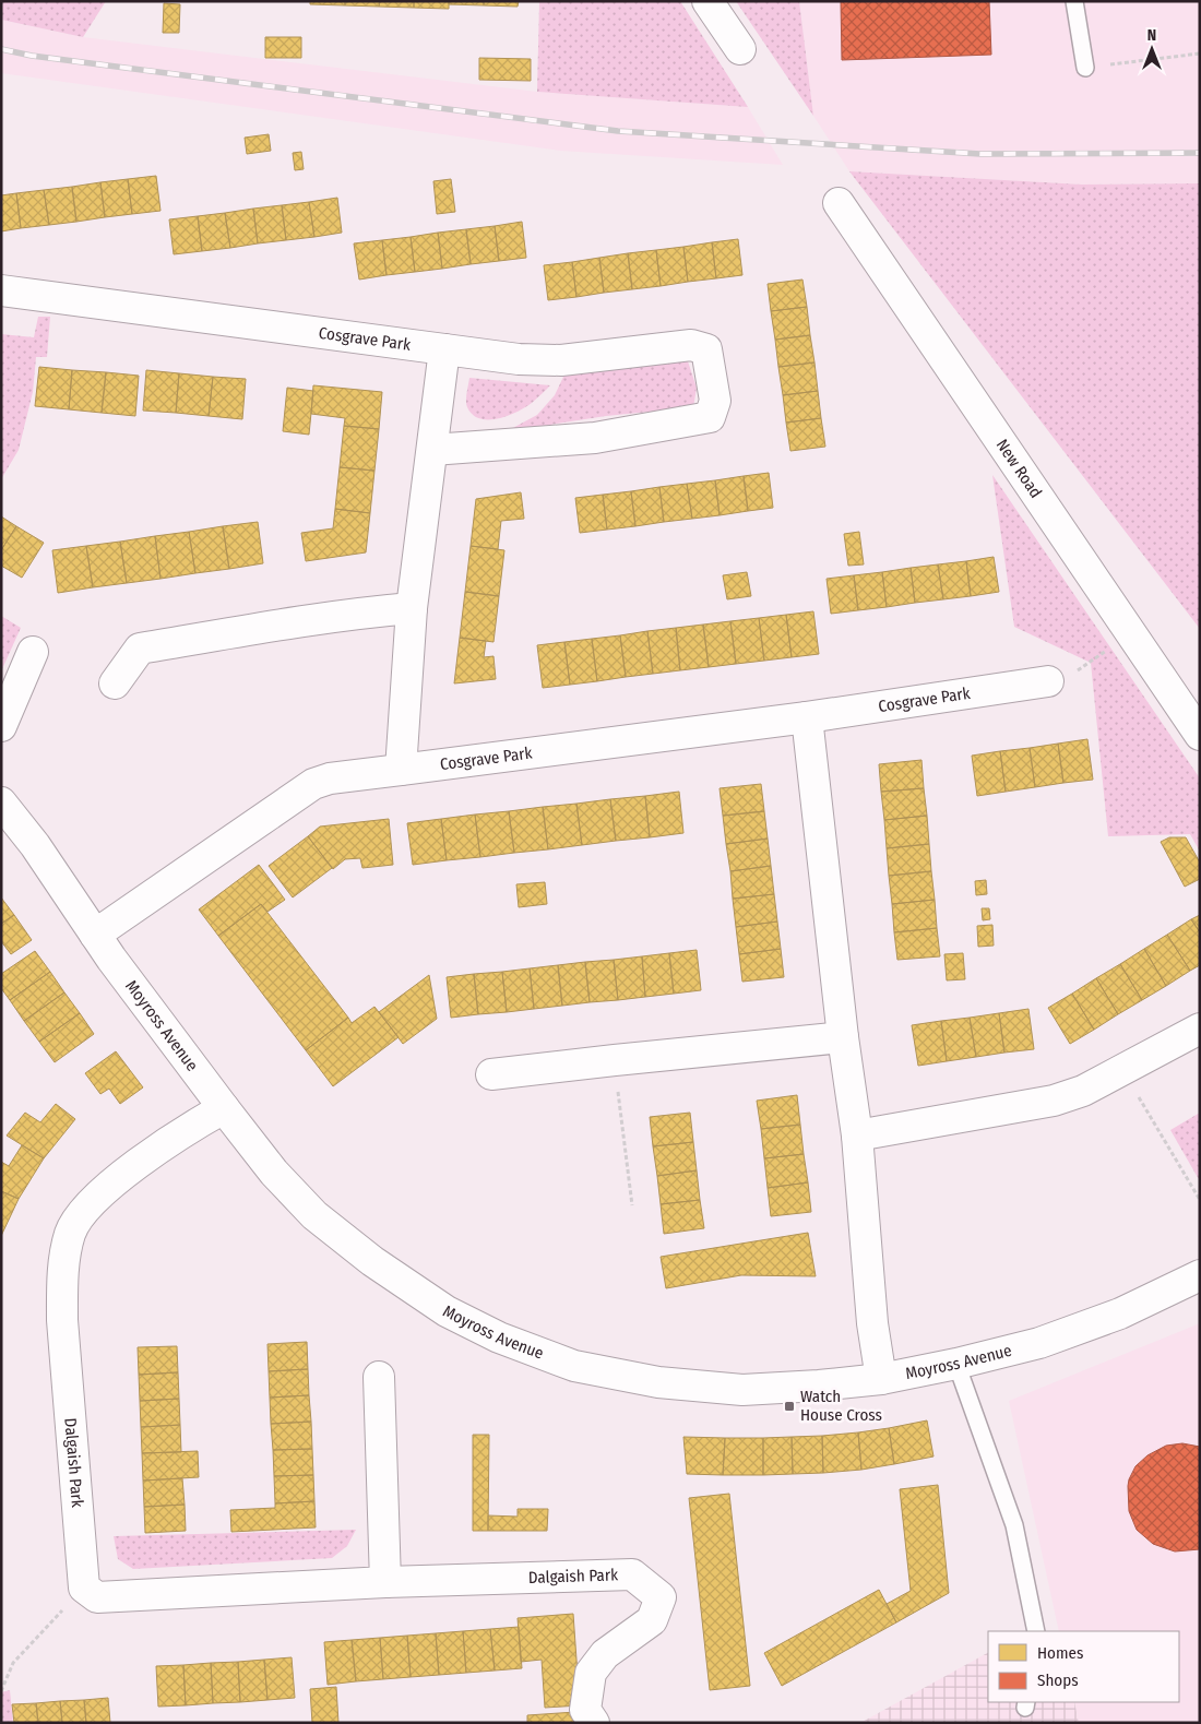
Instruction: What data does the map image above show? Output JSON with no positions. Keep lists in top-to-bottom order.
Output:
{
  "streets": {
    "street": [
      "Cosgrave Park",
      "New Road",
      "Moyross Avenue",
      "Dalgaish Park"
    ]
  },
  "crossings": [
    ["Cosgrave Park", "Moyross Avenue"],
    ["Moyross Avenue", "Dalgaish Park"]
  ],
  "places": {
    "transit": ["Watch House Cross"]
  },
  "legend": ["Homes", "Shops"],
  "north": "top"
}
